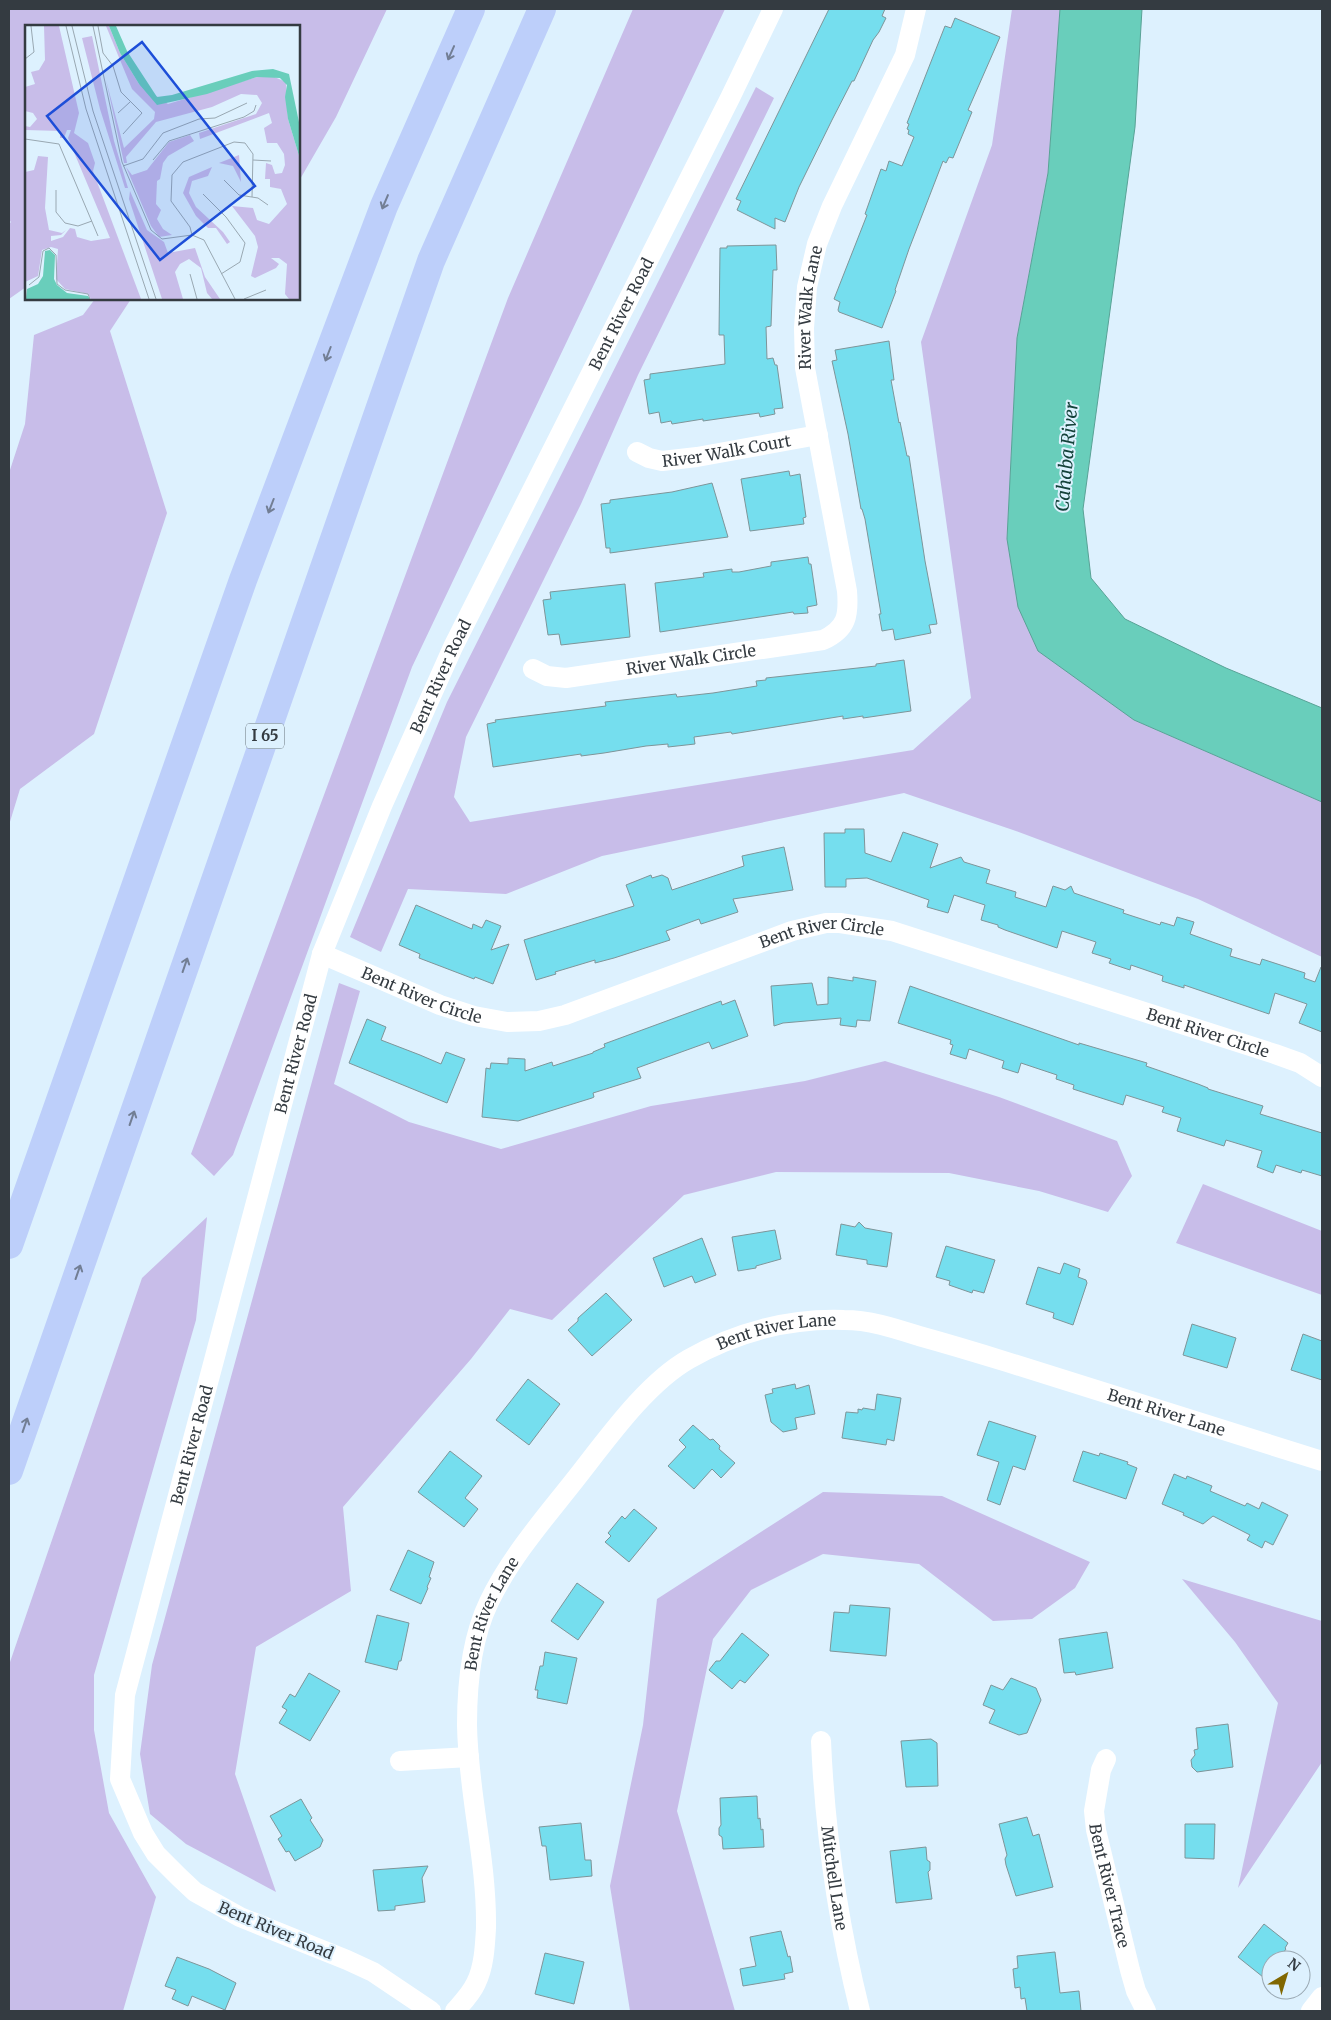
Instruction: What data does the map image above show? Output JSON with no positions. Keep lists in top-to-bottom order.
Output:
{
  "streets": {
    "highway": ["I 65"],
    "street": [
      "River Walk Lane",
      "Bent River Road",
      "River Walk Court",
      "River Walk Circle",
      "Bent River Circle",
      "Bent River Lane",
      "Mitchell Lane",
      "Bent River Trace"
    ]
  },
  "crossings": [
    ["River Walk Lane", "River Walk Court"],
    ["River Walk Lane", "River Walk Circle"],
    ["Bent River Road", "Bent River Circle"]
  ],
  "water": ["Cahaba River"],
  "north": "top right"
}
